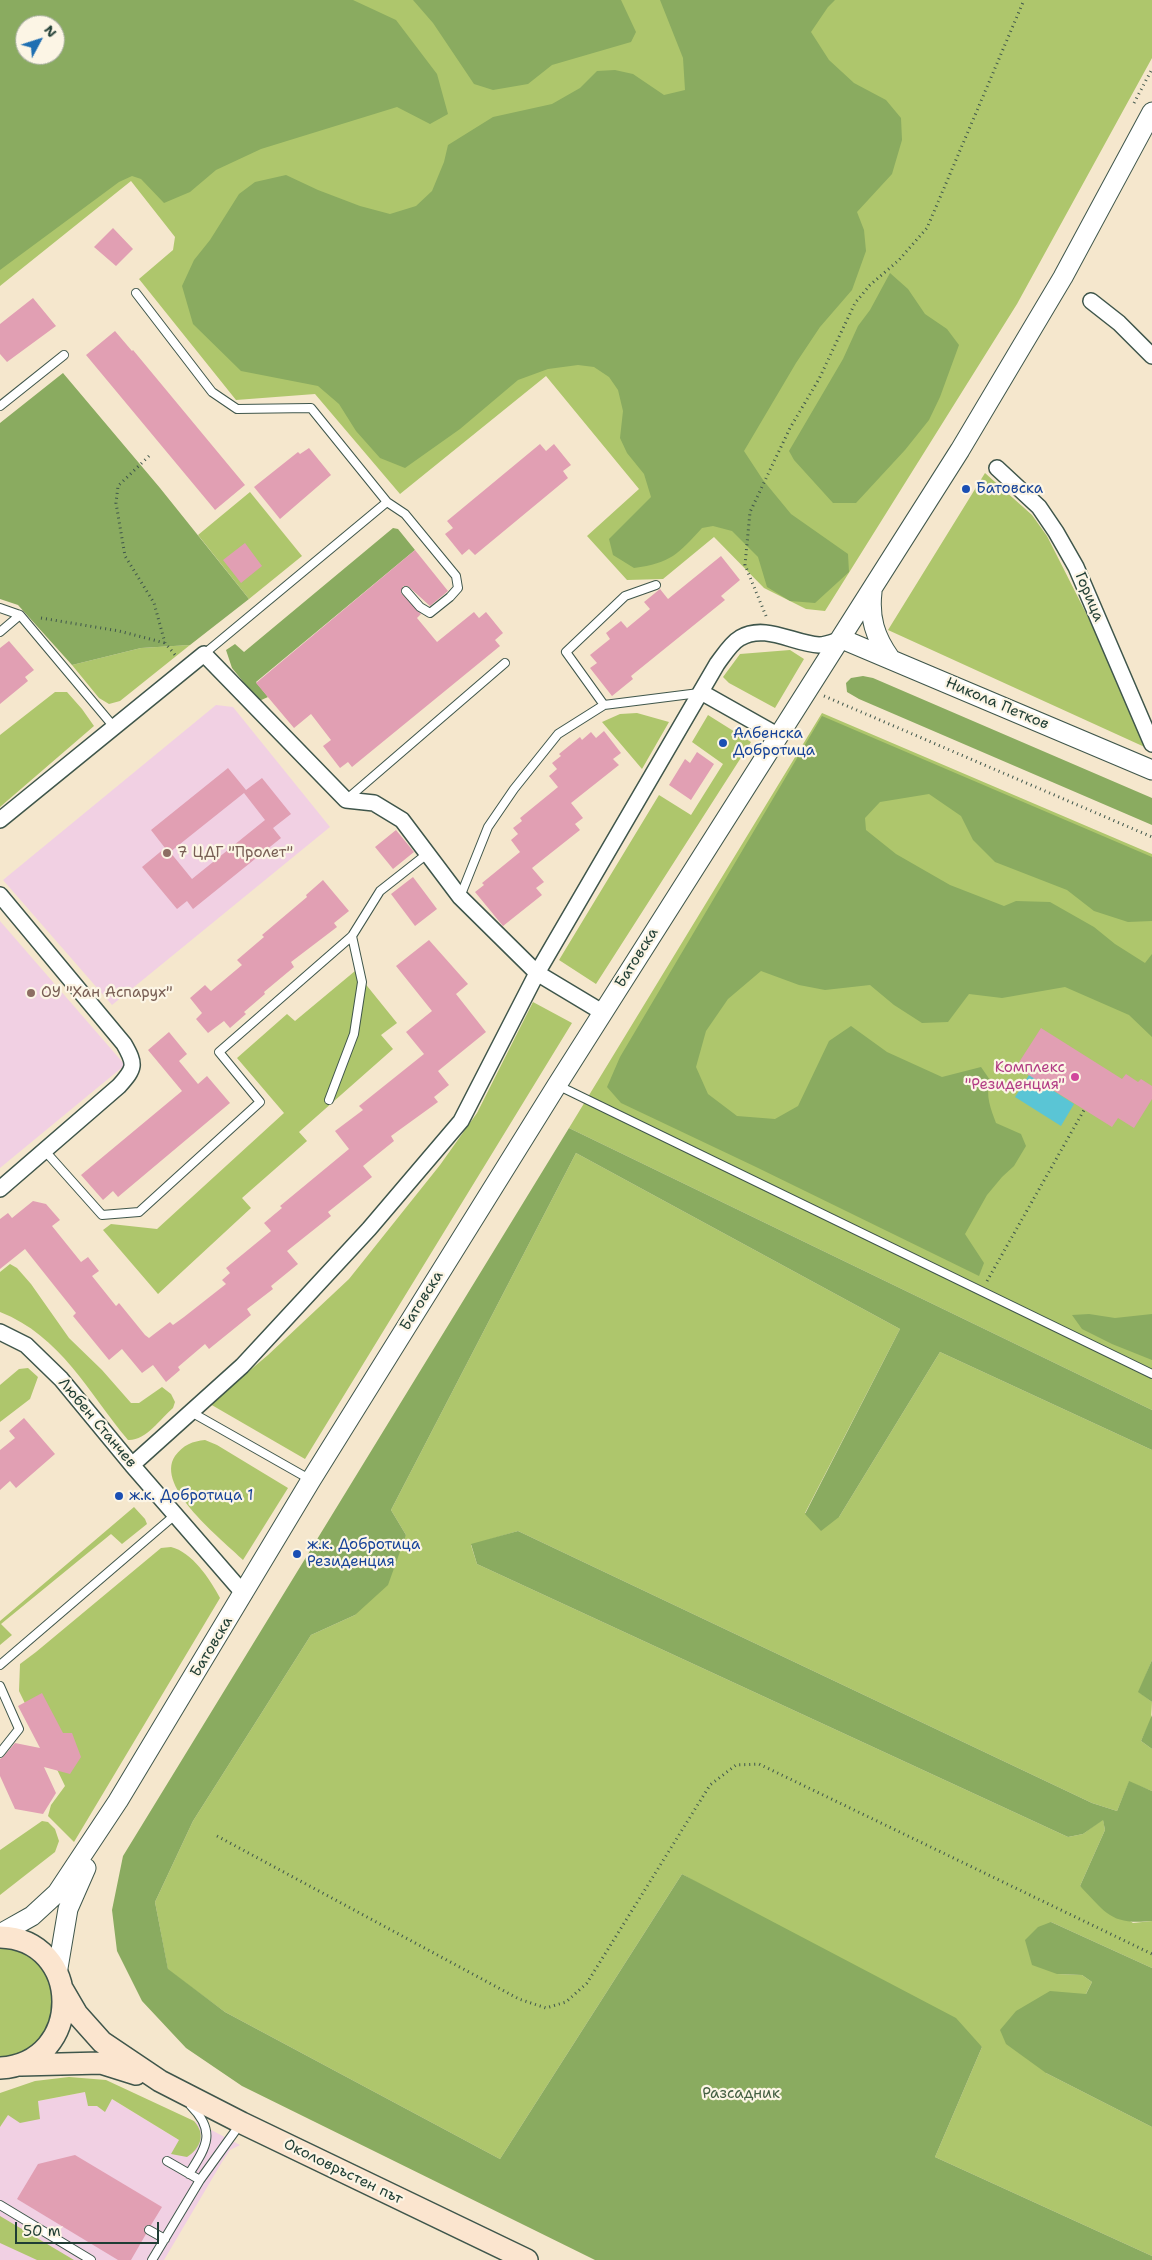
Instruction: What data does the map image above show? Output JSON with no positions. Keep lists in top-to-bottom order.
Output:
{
  "streets": {
    "main road": ["Околовръстен път"],
    "street": [
      "Горица",
      "Никола Петков",
      "Батовска",
      "Любен Станчев"
    ]
  },
  "crossings": [
    ["Никола Петков", "Батовска"],
    ["Батовска", "Любен Станчев"],
    ["Батовска", "Околовръстен път"]
  ],
  "parks": ["Разсадник"],
  "places": [
    "Батовска",
    "Албенска Добротица",
    "7 ЦДГ \"Пролет\"",
    "ОУ \"Хан Аспарух\"",
    "Комплекс \"Резиденция\"",
    "ж.к. Добротица 1",
    "ж.к. Добротица Резиденция"
  ],
  "scale_bar": "50 m",
  "north": "top right"
}
